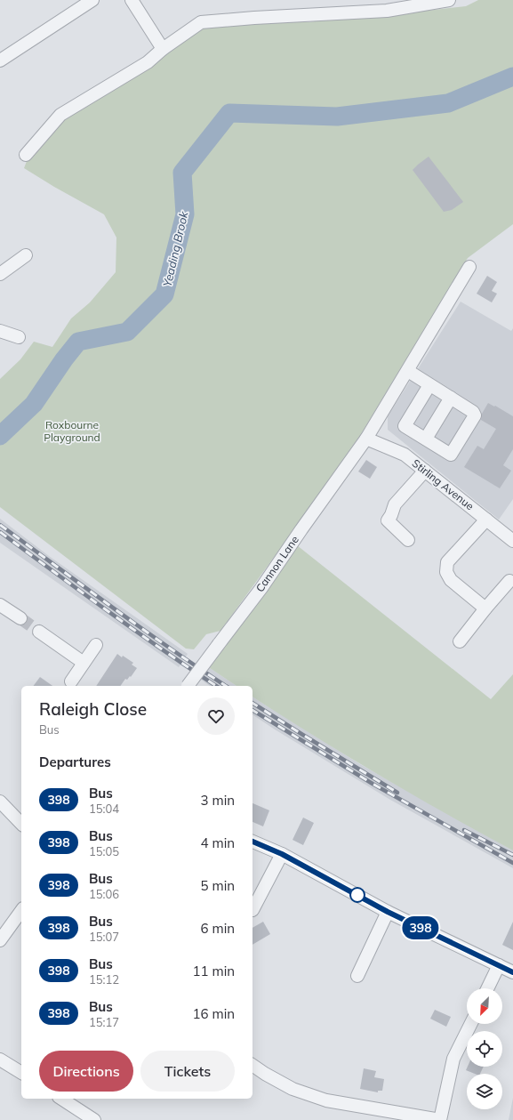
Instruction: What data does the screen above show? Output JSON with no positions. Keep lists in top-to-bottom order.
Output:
{
  "streets": {
    "street": ["Stirling Avenue", "Cannon Lane"]
  },
  "crossings": [
    ["Stirling Avenue", "Cannon Lane"]
  ],
  "water": ["Yeading Brook"],
  "parks": ["Roxbourne Playground"],
  "lines": ["bus line 398"],
  "north": "bottom left",
  "page": {
    "on_map": "398",
    "heading": [
      ["Raleigh Close", "Bus"],
      "Departures"
    ],
    "list": [
      {
        "mark": "398",
        "name": "Bus",
        "note": "15:04",
        "value": "3 min"
      },
      {
        "mark": "398",
        "name": "Bus",
        "note": "15:05",
        "value": "4 min"
      },
      {
        "mark": "398",
        "name": "Bus",
        "note": "15:06",
        "value": "5 min"
      },
      {
        "mark": "398",
        "name": "Bus",
        "note": "15:07",
        "value": "6 min"
      },
      {
        "mark": "398",
        "name": "Bus",
        "note": "15:12",
        "value": "11 min"
      },
      {
        "mark": "398",
        "name": "Bus",
        "note": "15:17",
        "value": "16 min"
      }
    ],
    "buttons": ["Directions", "Tickets"]
  }
}
